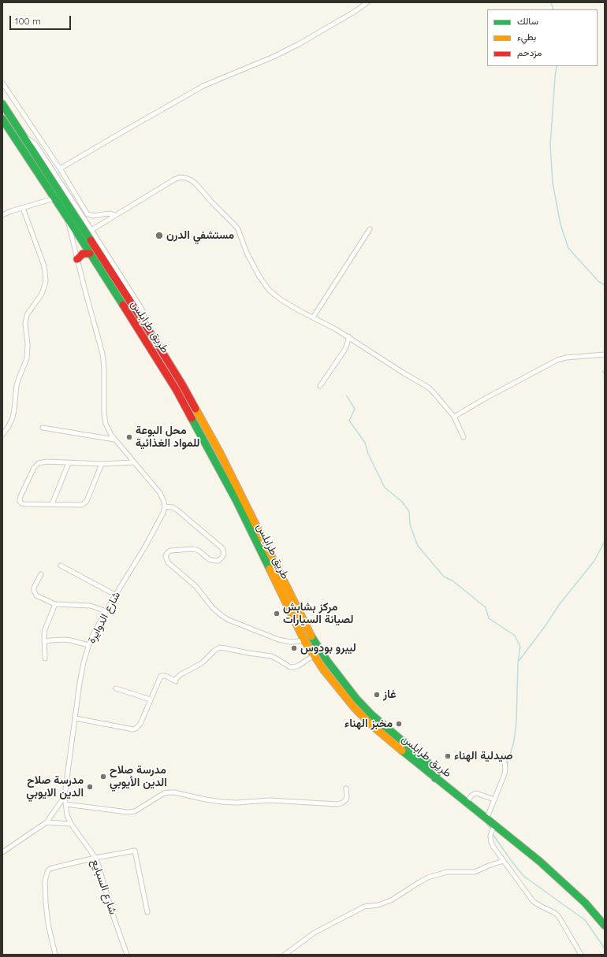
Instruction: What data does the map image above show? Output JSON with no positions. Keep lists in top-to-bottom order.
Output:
{
  "streets": {
    "highway": ["طريق طرابلس"],
    "street": ["شارع الدوايرة", "شارع السبايع"]
  },
  "crossings": [
    ["شارع الدوايرة", "شارع السبايع"]
  ],
  "places": [
    "مستشفي الدرن",
    "محل البوعة للمواد الغذائية",
    "مركز بشابش لصيانة السيارات",
    "ليبرو بودوس",
    "غاز",
    "مخبز الهناء",
    "صيدلية الهناء",
    "مدرسة صلاح الدين الأيوبي",
    "مدرسة صلاح الدين الايوبي"
  ],
  "legend": ["سالك", "بطيء", "مزدحم"],
  "scale_bar": "100 m"
}
